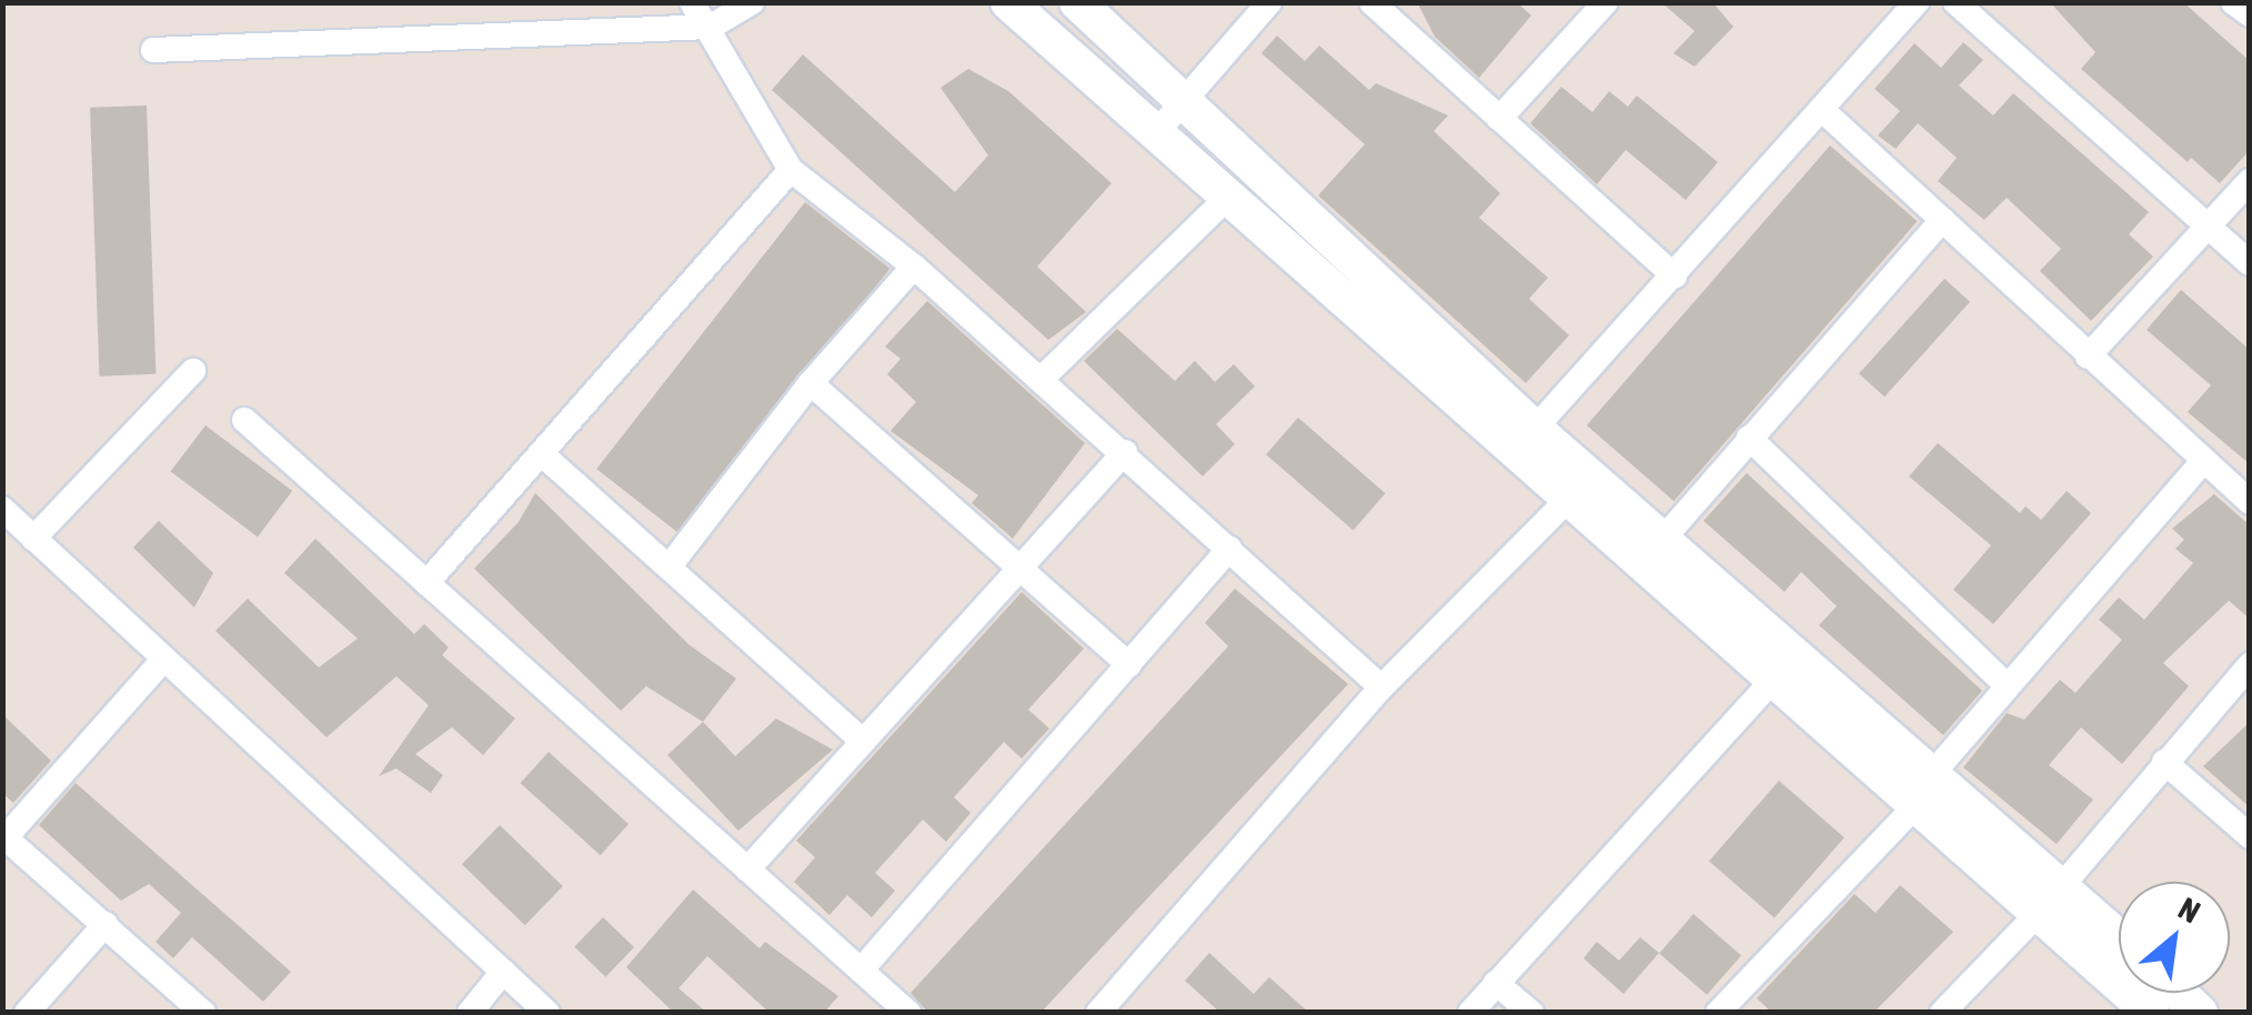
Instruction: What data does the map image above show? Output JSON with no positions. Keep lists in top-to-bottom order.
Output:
{
  "north": "top right"
}
